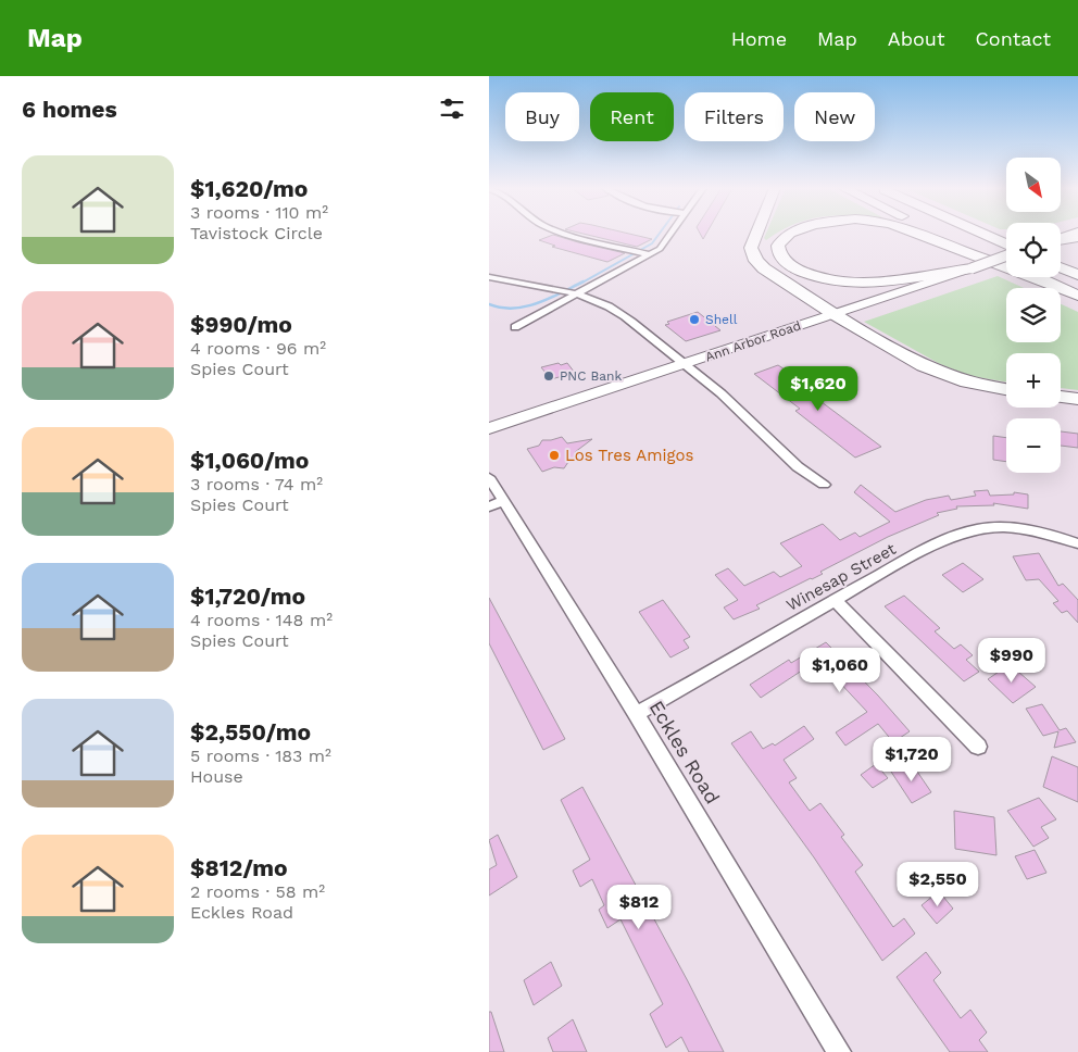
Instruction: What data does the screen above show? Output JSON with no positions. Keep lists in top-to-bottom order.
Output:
{
  "streets": {
    "main road": ["Ann Arbor Road"],
    "street": ["Winesap Street", "Eckles Road"]
  },
  "crossings": [
    ["Winesap Street", "Eckles Road"]
  ],
  "places": ["Shell", "PNC Bank", "Los Tres Amigos"],
  "north": "bottom right",
  "page": {
    "header": "Map",
    "nav": [
      "Home",
      "Map",
      "About",
      "Contact"
    ],
    "heading": "6 homes",
    "chip": [
      "Buy",
      "Rent",
      "Filters",
      "New"
    ],
    "list": [
      {
        "name": "$1,620/mo",
        "note": "3 rooms · 110 m² · Tavistock Circle"
      },
      {
        "name": "$990/mo",
        "note": "4 rooms · 96 m² · Spies Court"
      },
      {
        "name": "$1,060/mo",
        "note": "3 rooms · 74 m² · Spies Court"
      },
      {
        "name": "$1,720/mo",
        "note": "4 rooms · 148 m² · Spies Court"
      },
      {
        "name": "$2,550/mo",
        "note": "5 rooms · 183 m² · House"
      },
      {
        "name": "$812/mo",
        "note": "2 rooms · 58 m² · Eckles Road"
      }
    ],
    "map_buttons": ["+", "−"],
    "price": [
      "$1,620",
      "$990",
      "$1,060",
      "$1,720",
      "$2,550",
      "$812"
    ]
  }
}
